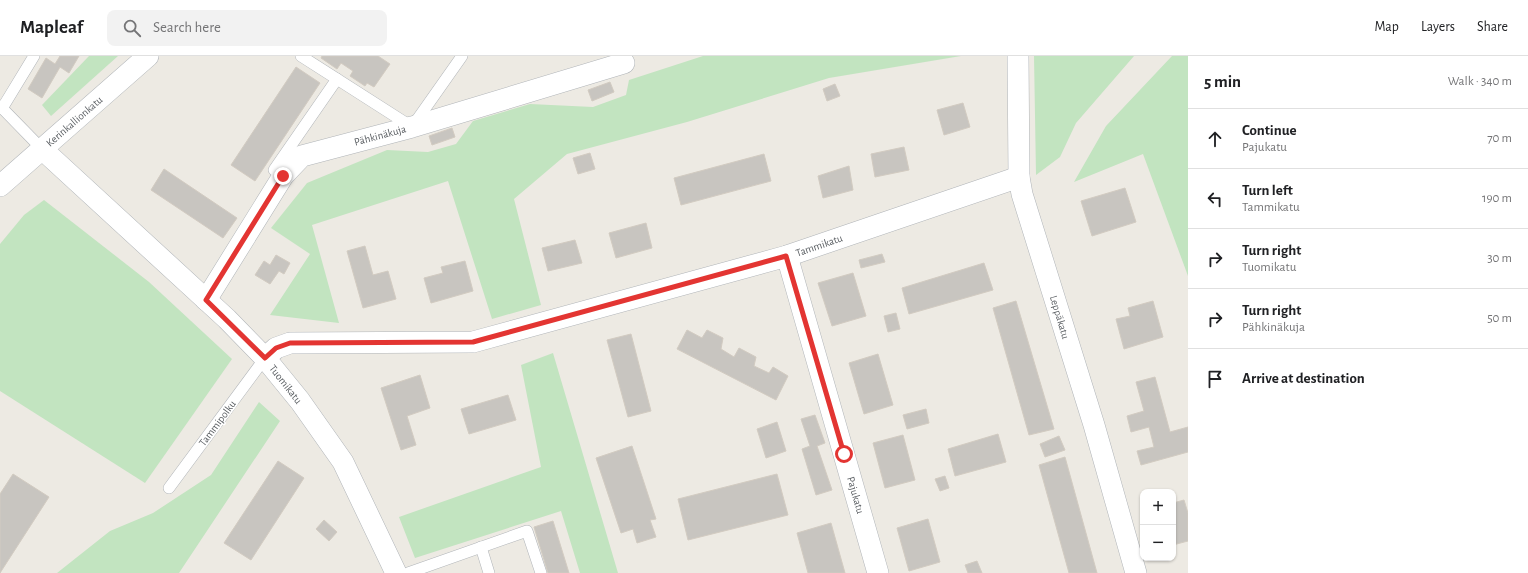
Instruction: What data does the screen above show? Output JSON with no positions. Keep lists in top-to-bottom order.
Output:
{
  "streets": {
    "street": [
      "Kerinkallionkatu",
      "Pähkinäkuja",
      "Tammikatu",
      "Leppäkatu",
      "Tuomikatu",
      "Pajukatu"
    ],
    "lane": ["Tammipolku"]
  },
  "crossings": [
    ["Kerinkallionkatu", "Tuomikatu"],
    ["Pähkinäkuja", "Tuomikatu"],
    ["Tammikatu", "Leppäkatu"],
    ["Tammikatu", "Tuomikatu"],
    ["Tammikatu", "Tammipolku"],
    ["Tammikatu", "Pajukatu"],
    ["Tuomikatu", "Tammipolku"]
  ],
  "page": {
    "header": "Mapleaf",
    "search": "Search here",
    "nav": ["Map", "Layers", "Share"],
    "heading": ["5 min", "Walk · 340 m"],
    "list": [
      ["Continue", "Pajukatu", "70 m"],
      ["Turn left", "Tammikatu", "190 m"],
      ["Turn right", "Tuomikatu", "30 m"],
      ["Turn right", "Pähkinäkuja", "50 m"],
      "Arrive at destination"
    ],
    "map_buttons": ["+", "−"]
  }
}
